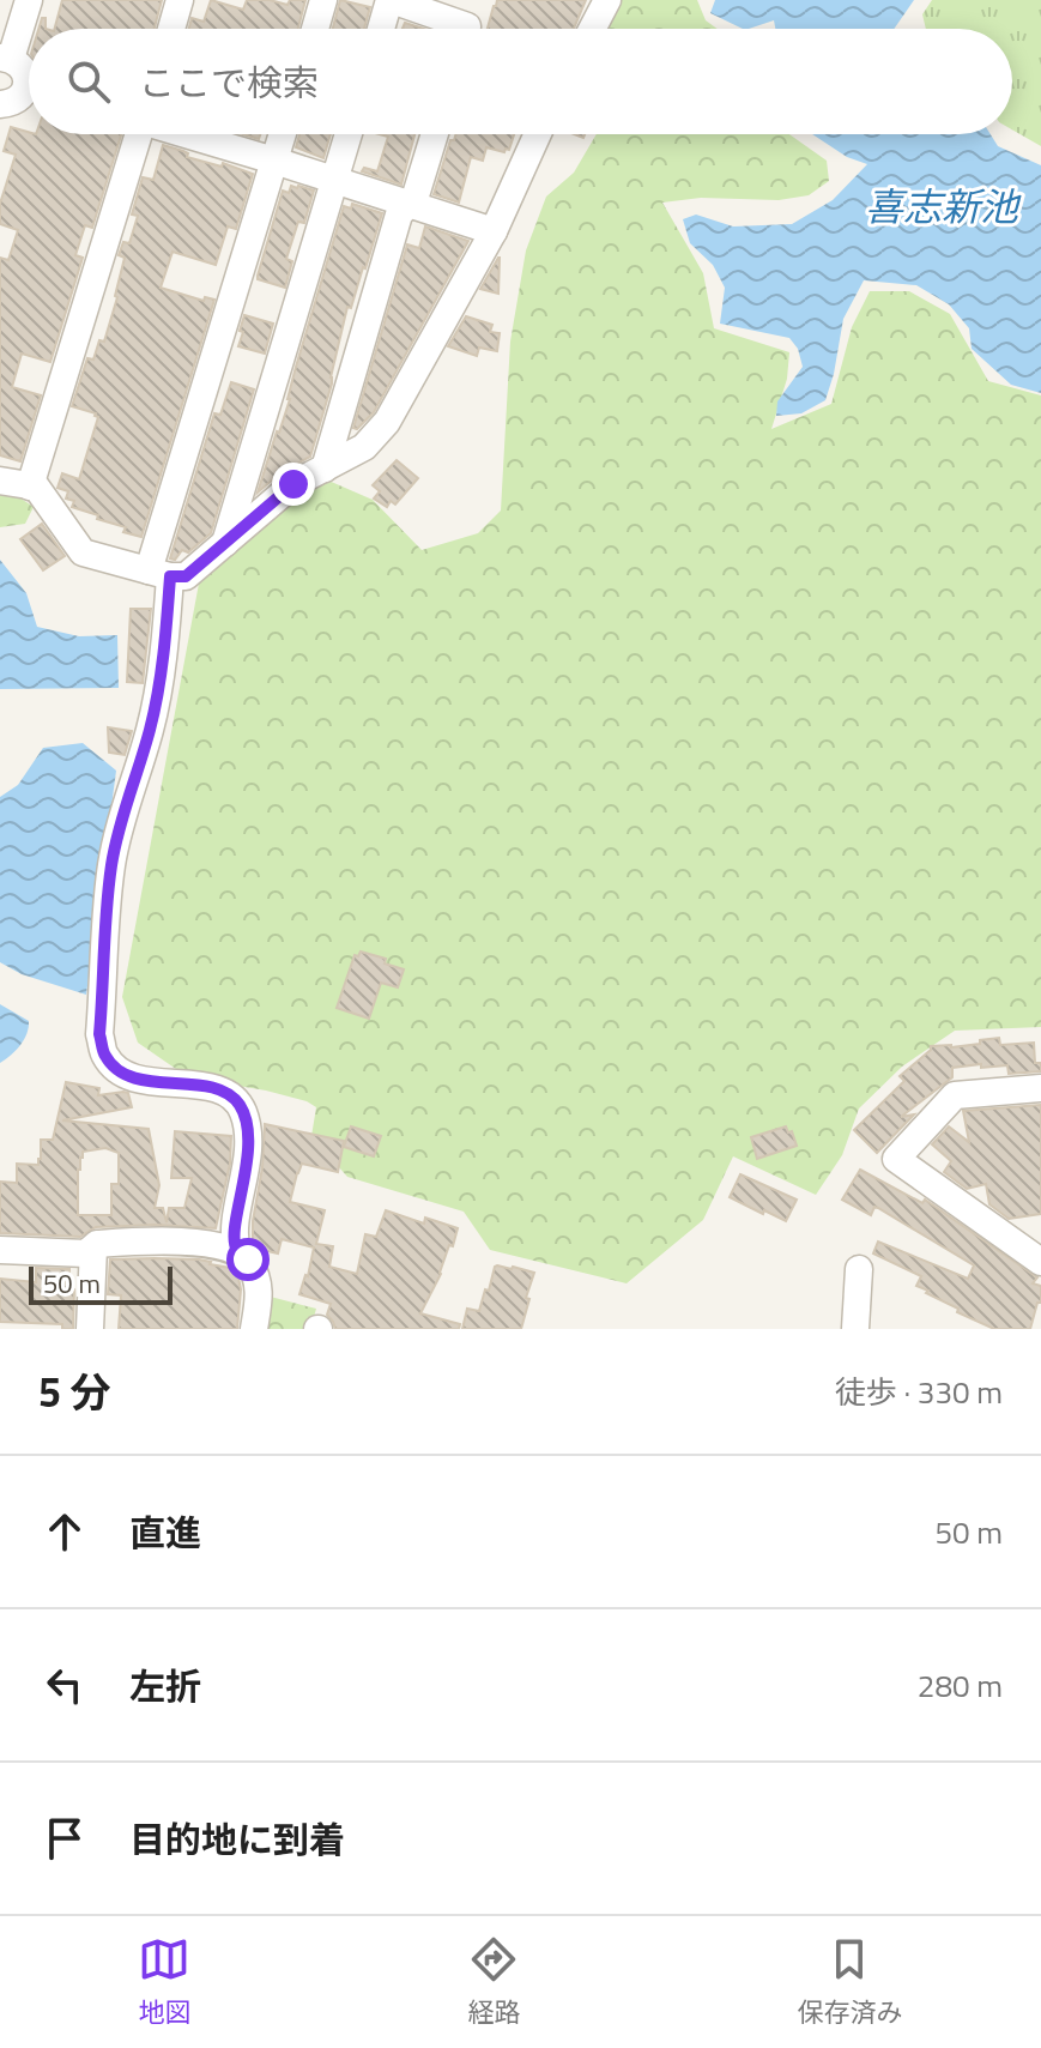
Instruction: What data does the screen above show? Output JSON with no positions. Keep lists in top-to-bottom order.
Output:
{
  "water": ["喜志新池"],
  "scale_bar": "50 m",
  "page": {
    "search": "ここで検索",
    "scale": "50 m",
    "heading": ["5 分", "徒歩 · 330 m"],
    "list": [
      ["直進", "50 m"],
      ["左折", "280 m"],
      "目的地に到着"
    ],
    "nav": ["地図", "経路", "保存済み"]
  }
}
